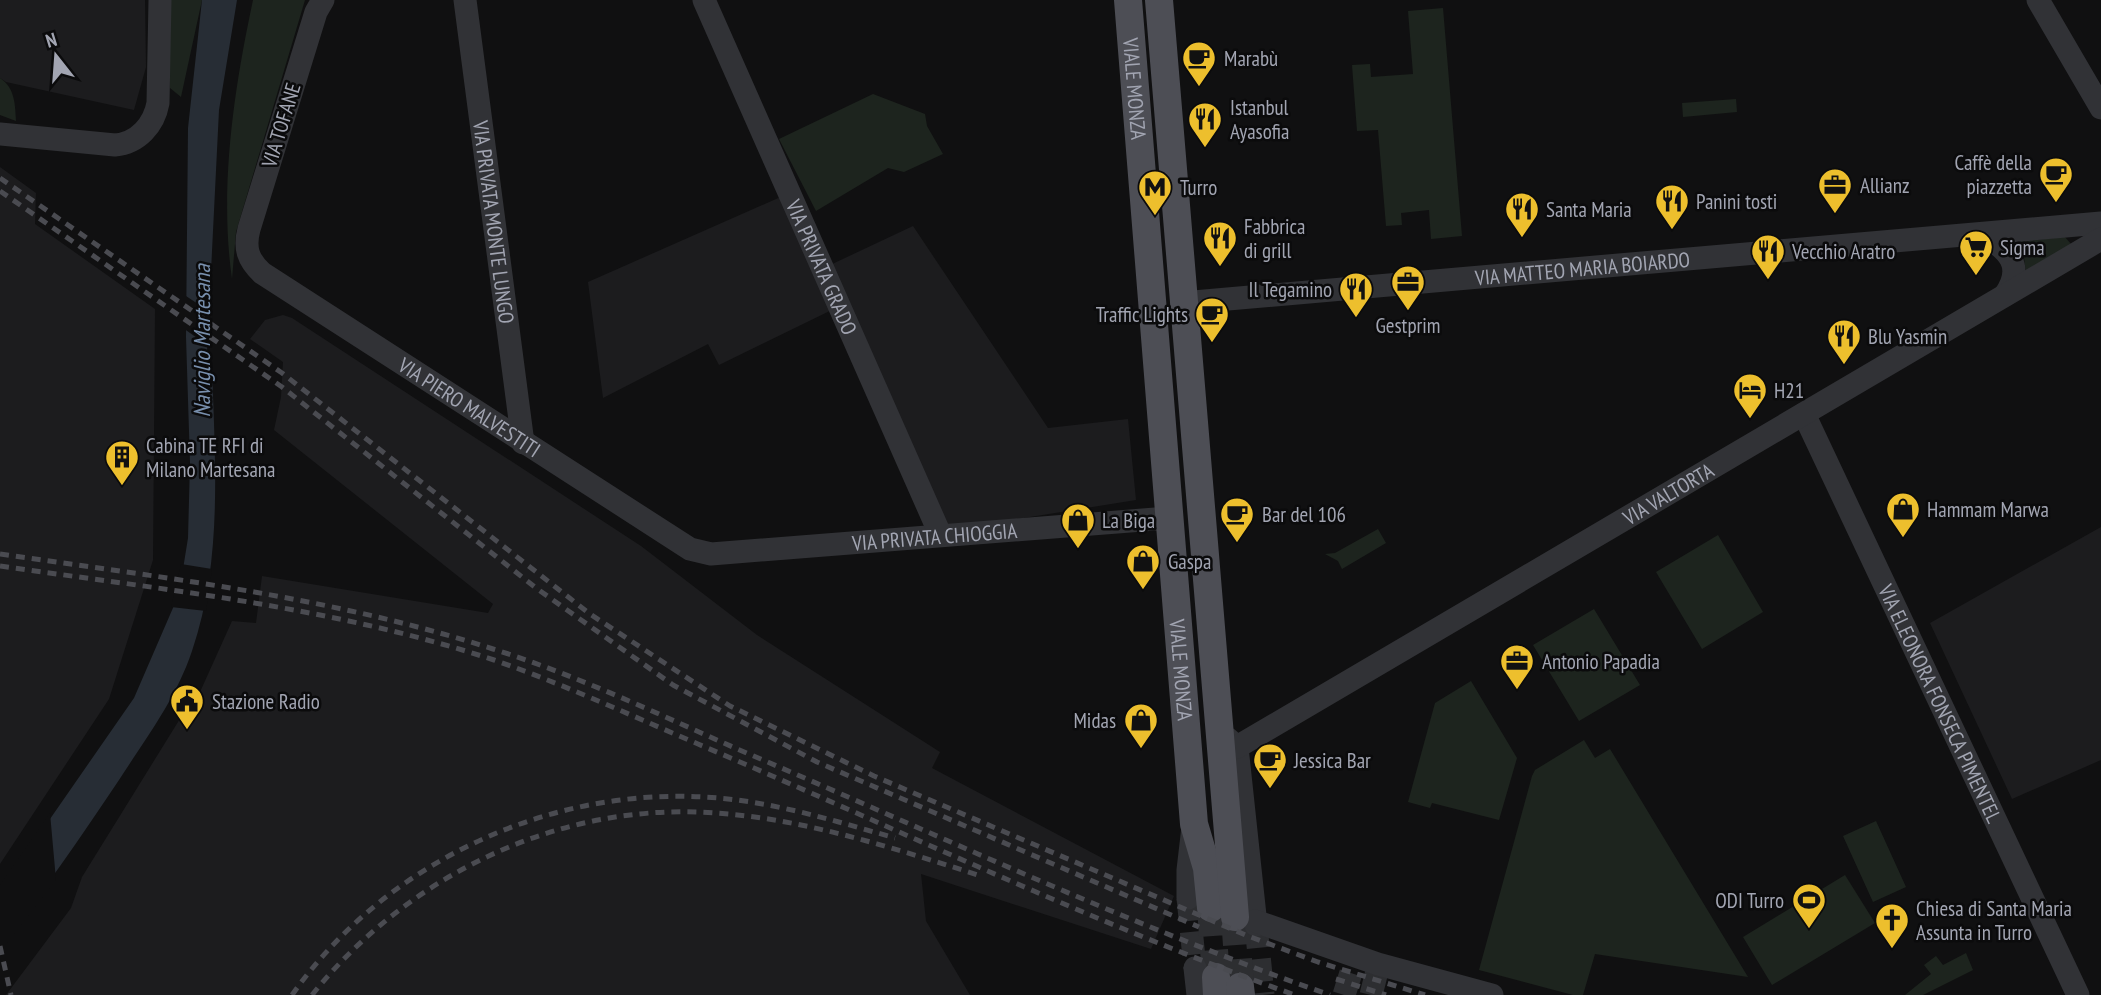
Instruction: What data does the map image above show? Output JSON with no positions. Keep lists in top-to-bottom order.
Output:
{
  "streets": {
    "main road": ["VIALE MONZA"],
    "street": [
      "VIA TOFANE",
      "VIA PRIVATA MONTE LUNGO",
      "VIA PRIVATA GRADO",
      "VIA MATTEO MARIA BOIARDO",
      "VIA PIERO MALVESTITI",
      "VIA VALTORTA",
      "VIA PRIVATA CHIOGGIA",
      "VIA ELEONORA FONSECA PIMENTEL"
    ]
  },
  "crossings": [
    ["VIALE MONZA", "VIA MATTEO MARIA BOIARDO"],
    ["VIALE MONZA", "VIA VALTORTA"],
    ["VIALE MONZA", "VIA PRIVATA CHIOGGIA"],
    ["VIA TOFANE", "VIA PIERO MALVESTITI"],
    ["VIA PRIVATA MONTE LUNGO", "VIA PIERO MALVESTITI"],
    ["VIA PRIVATA GRADO", "VIA PRIVATA CHIOGGIA"],
    ["VIA PIERO MALVESTITI", "VIA PRIVATA CHIOGGIA"],
    ["VIA VALTORTA", "VIA ELEONORA FONSECA PIMENTEL"]
  ],
  "water": ["Naviglio Martesana"],
  "places": {
    "cafe": [
      "Marabù",
      "Caffè della piazzetta",
      "Traffic Lights",
      "Bar del 106",
      "Jessica Bar"
    ],
    "restaurant": [
      "Istanbul Ayasofia",
      "Panini tosti",
      "Santa Maria",
      "Fabbrica di grill",
      "Vecchio Aratro",
      "Il Tegamino",
      "Blu Yasmin"
    ],
    "office": ["Allianz", "Gestprim", "Antonio Papadia"],
    "metro station": ["Turro"],
    "supermarket": ["Sigma"],
    "hotel": ["H21"],
    "building": ["Cabina TE RFI di Milano Martesana"],
    "shop": [
      "Hammam Marwa",
      "La Biga",
      "Gaspa",
      "Midas"
    ],
    "public building": ["Stazione Radio"],
    "sports": ["ODI Turro"],
    "church": ["Chiesa di Santa Maria Assunta in Turro"]
  },
  "north": "top"
}
